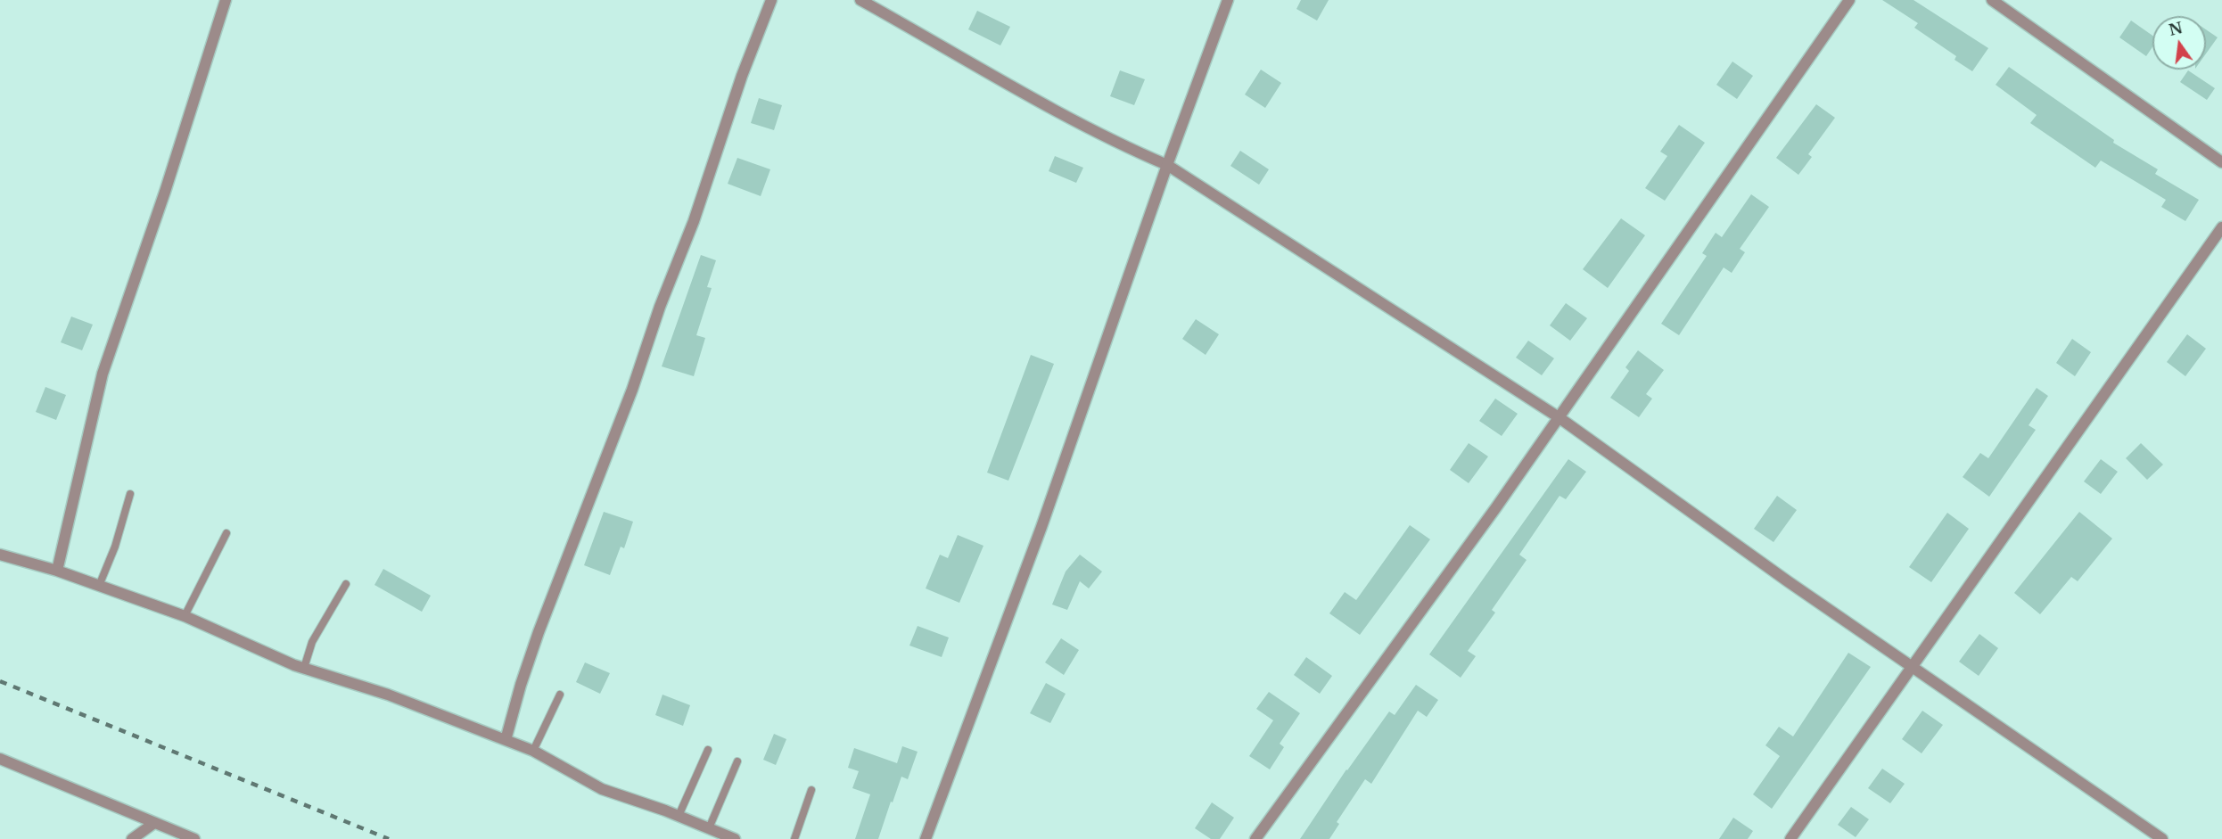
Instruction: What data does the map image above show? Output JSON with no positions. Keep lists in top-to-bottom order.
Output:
{
  "north": "top"
}
